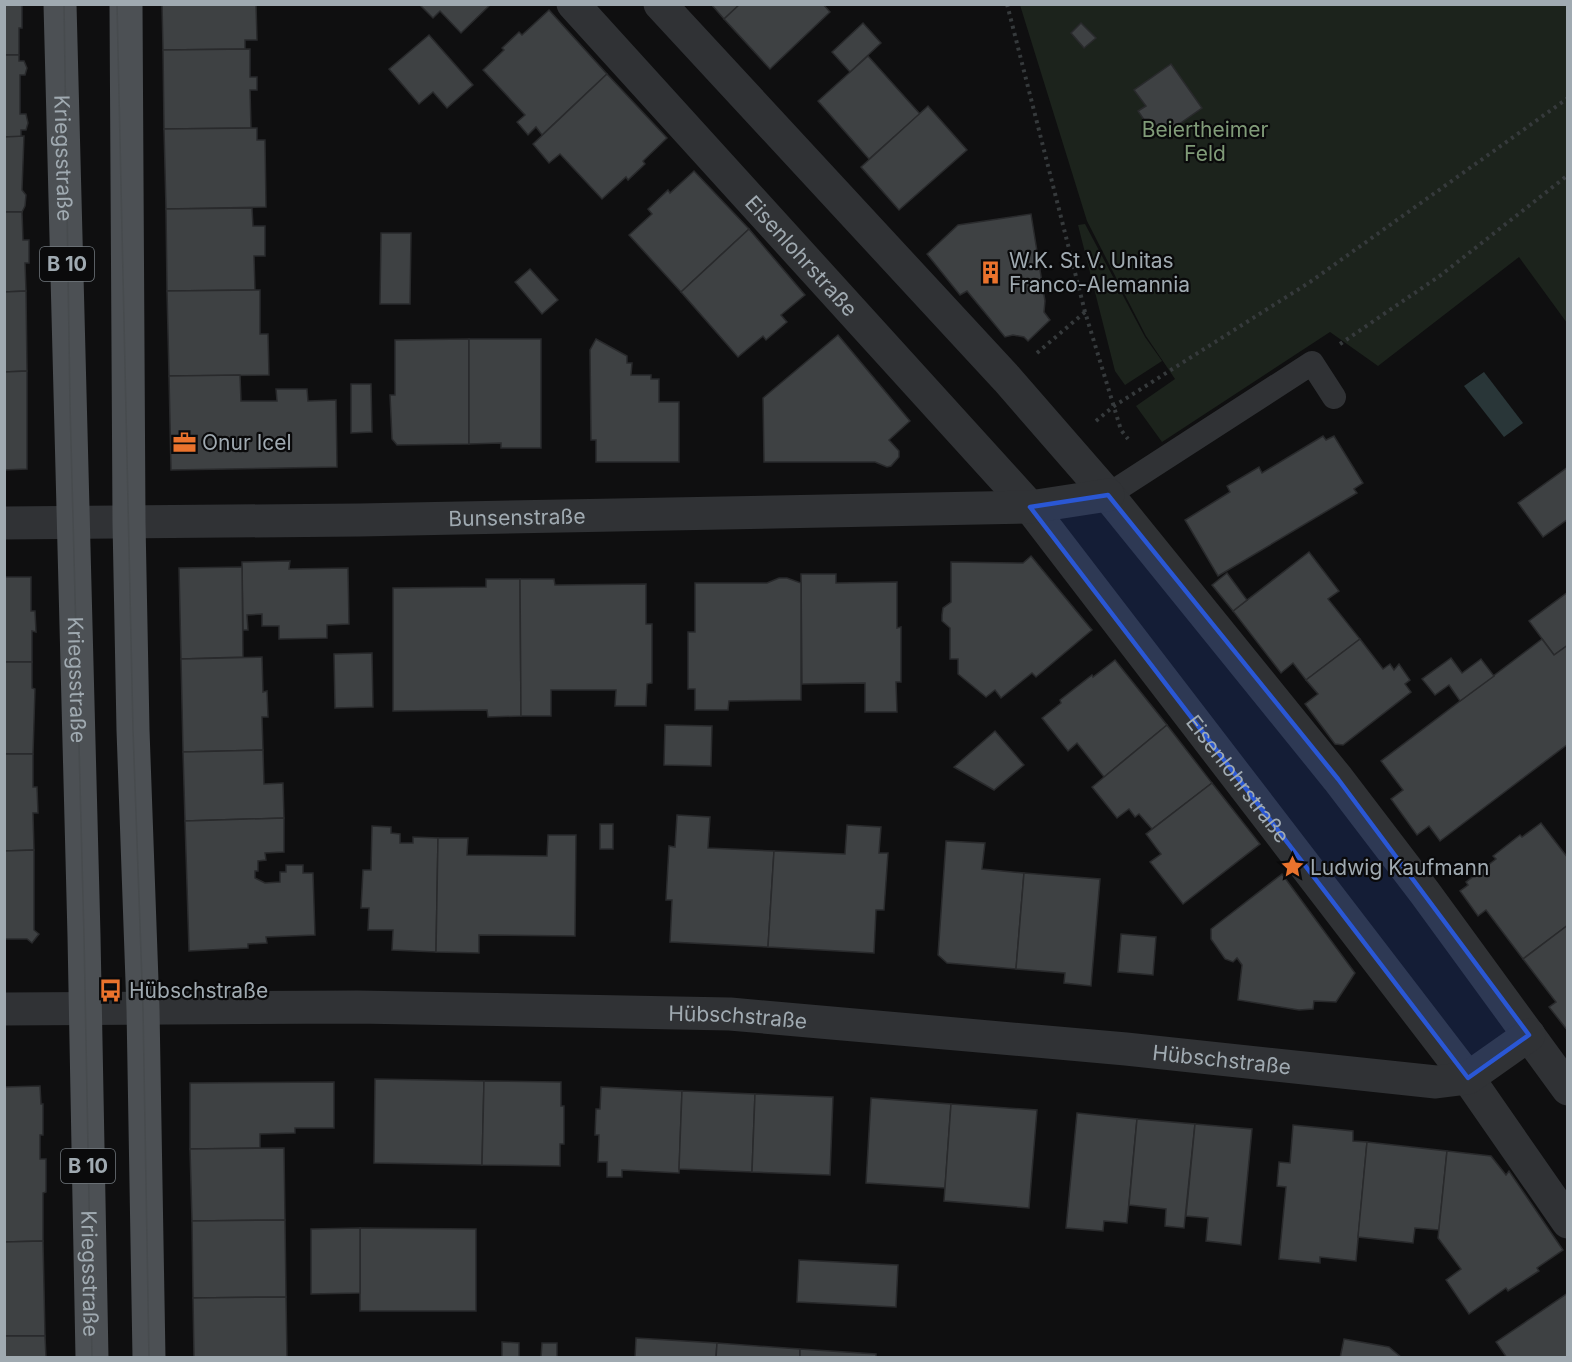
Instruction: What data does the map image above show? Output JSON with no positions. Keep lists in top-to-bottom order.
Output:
{
  "streets": {
    "main road": ["Kriegsstraße", "B 10"],
    "street": ["Eisenlohrstraße", "Bunsenstraße", "Hübschstraße"]
  },
  "crossings": [
    ["Kriegsstraße", "Bunsenstraße"],
    ["Kriegsstraße", "Hübschstraße"],
    ["Eisenlohrstraße", "Bunsenstraße"],
    ["Eisenlohrstraße", "Hübschstraße"],
    ["B 10", "Bunsenstraße"],
    ["B 10", "Hübschstraße"]
  ],
  "parks": ["Beiertheimer Feld"],
  "places": {
    "building": ["W.K. St.V. Unitas Franco-Alemannia"],
    "office": ["Onur Icel"],
    "place": ["Ludwig Kaufmann"],
    "bus stop": ["Hübschstraße"]
  }
}
